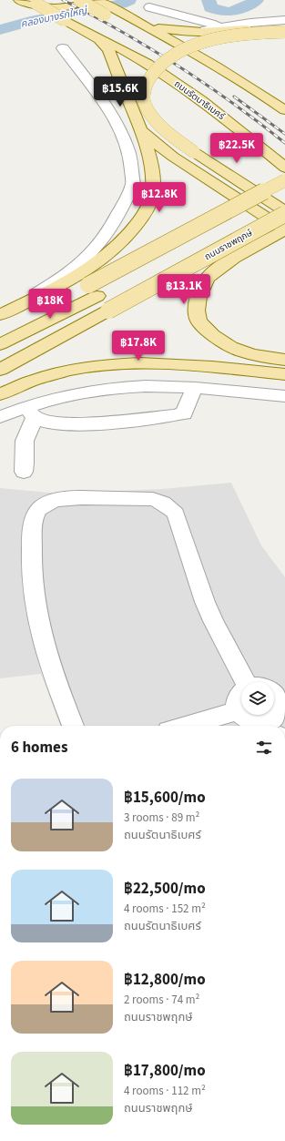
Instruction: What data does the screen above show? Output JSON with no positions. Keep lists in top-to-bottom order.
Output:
{
  "streets": {
    "main road": ["ถนนรัตนาธิเบศร์", "ถนนราชพฤกษ์"]
  },
  "water": ["คลองบางรักใหญ่"],
  "page": {
    "price": [
      "฿15.6K",
      "฿22.5K",
      "฿12.8K",
      "฿13.1K",
      "฿18K",
      "฿17.8K"
    ],
    "heading": "6 homes",
    "list": [
      {
        "name": "฿15,600/mo",
        "note": "3 rooms · 89 m² · ถนนรัตนาธิเบศร์"
      },
      {
        "name": "฿22,500/mo",
        "note": "4 rooms · 152 m² · ถนนรัตนาธิเบศร์"
      },
      {
        "name": "฿12,800/mo",
        "note": "2 rooms · 74 m² · ถนนราชพฤกษ์"
      },
      {
        "name": "฿17,800/mo",
        "note": "4 rooms · 112 m² · ถนนราชพฤกษ์"
      }
    ]
  }
}
